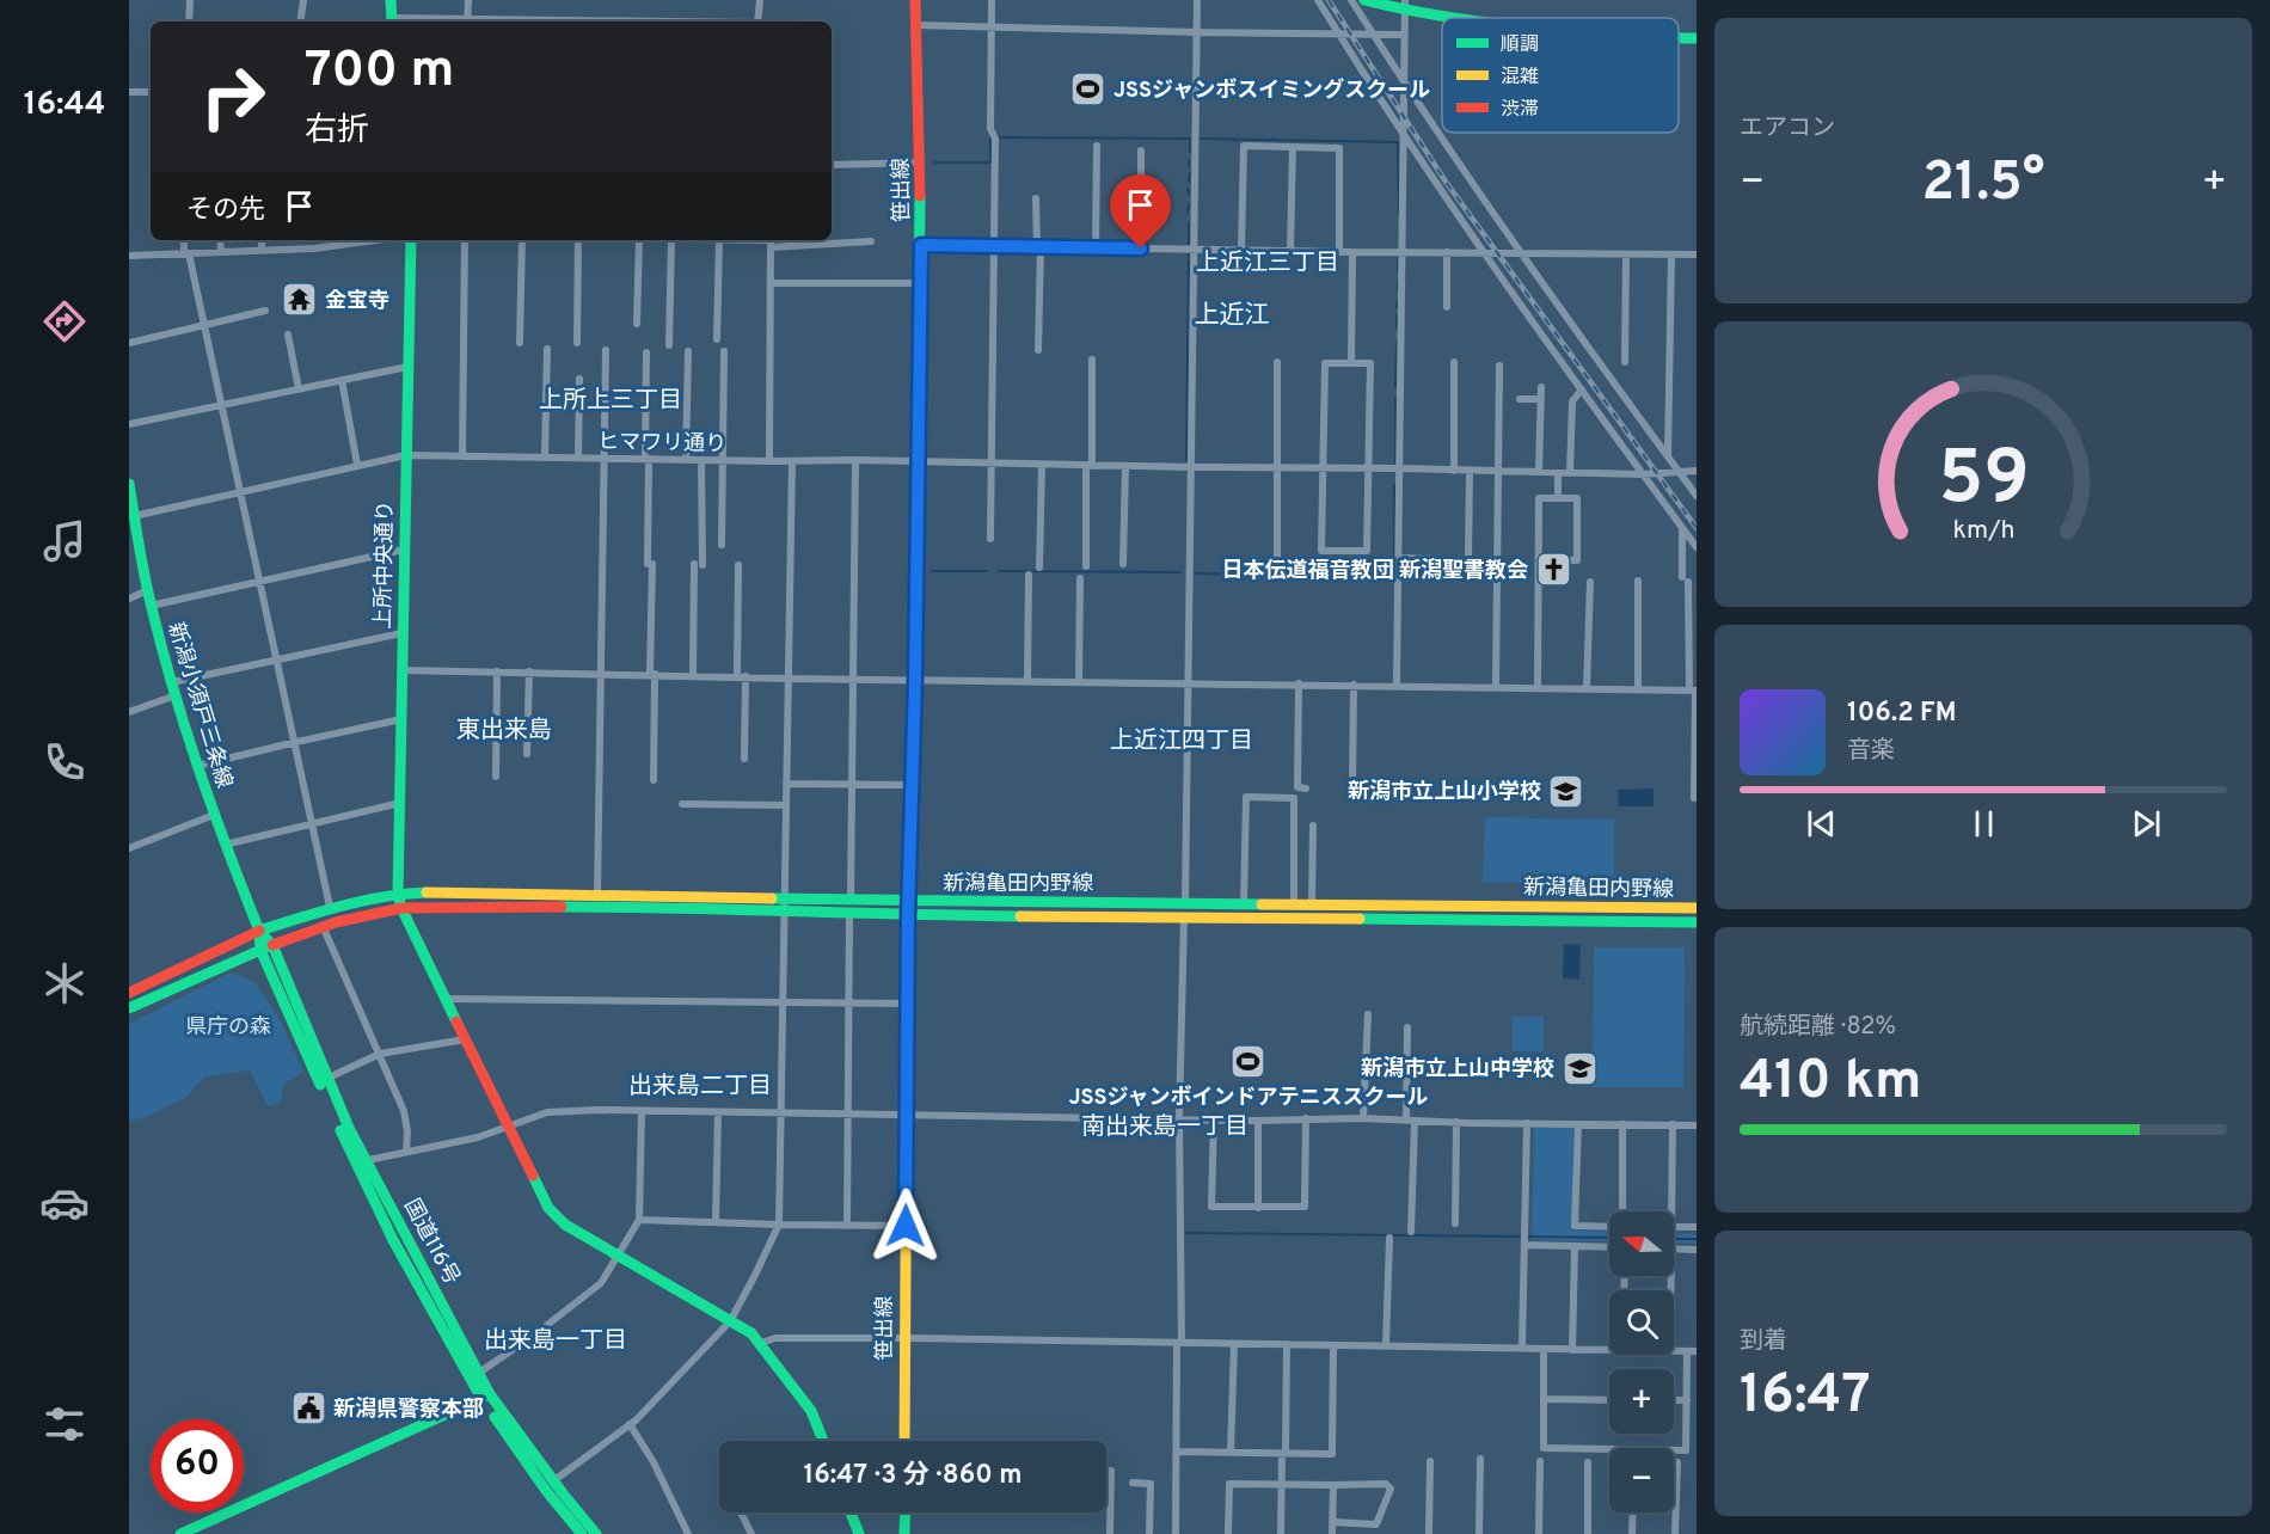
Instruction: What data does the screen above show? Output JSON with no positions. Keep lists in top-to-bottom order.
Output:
{
  "streets": {
    "main road": [
      "笹出線",
      "上所中央通り",
      "新潟小須戸三条線",
      "新潟亀田内野線",
      "国道116号"
    ],
    "street": ["ヒマワリ通り"]
  },
  "crossings": [
    ["笹出線", "ヒマワリ通り"],
    ["笹出線", "新潟亀田内野線"],
    ["ヒマワリ通り", "上所中央通り"],
    ["ヒマワリ通り", "新潟小須戸三条線"],
    ["上所中央通り", "新潟亀田内野線"],
    ["新潟小須戸三条線", "新潟亀田内野線"],
    ["新潟小須戸三条線", "国道116号"],
    ["新潟亀田内野線", "国道116号"]
  ],
  "districts": [
    "上近江三丁目",
    "上近江",
    "上所上三丁目",
    "東出来島",
    "上近江四丁目",
    "出来島二丁目",
    "南出来島一丁目",
    "出来島一丁目"
  ],
  "parks": ["県庁の森"],
  "places": {
    "sports": ["JSSジャンボスイミングスクール", "JSSジャンボインドアテニススクール"],
    "temple": ["金宝寺"],
    "church": ["日本伝道福音教団 新潟聖書教会"],
    "school or university": ["新潟市立上山小学校", "新潟市立上山中学校"],
    "public building": ["新潟県警察本部"]
  },
  "legend": ["順調", "混雑", "渋滞"],
  "north": "left",
  "page": {
    "tabs": "16:44",
    "tile": [
      "エアコン",
      ["航続距離 · 82%", "410 km"],
      ["到着", "16:47"]
    ],
    "turn": ["700 m", "右折"],
    "heat": ["−", "21.5°", "+"],
    "then": "その先",
    "song": ["106.2 FM", "音楽"],
    "map_buttons": ["+", "−"],
    "limit": "60",
    "trip": "16:47 · 3 分 · 860 m",
    "gauge": ["59", "km/h"]
  }
}
